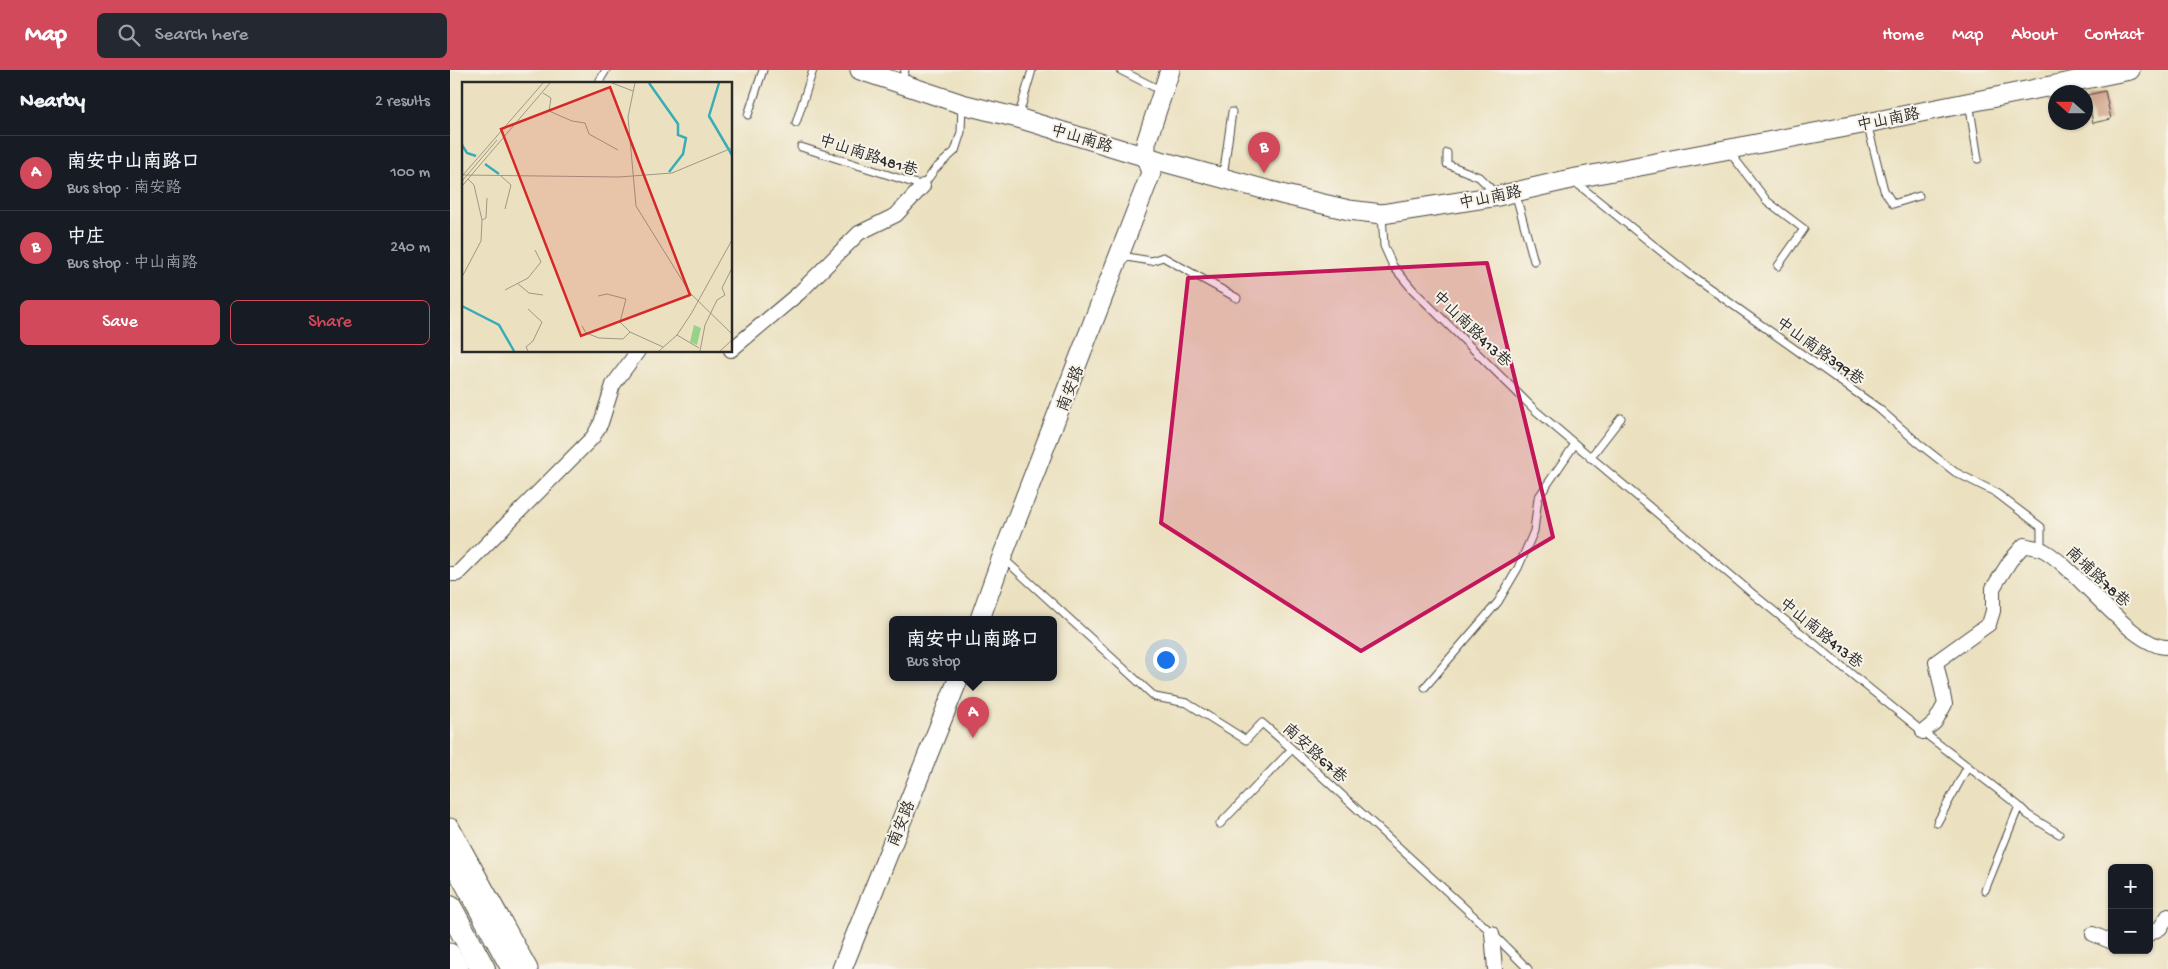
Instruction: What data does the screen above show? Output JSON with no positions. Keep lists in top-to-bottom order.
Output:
{
  "streets": {
    "street": ["中山南路", "南安路", "南埔路78巷"],
    "lane": [
      "中山南路481巷",
      "中山南路413巷",
      "中山南路399巷",
      "南安路67巷"
    ]
  },
  "crossings": [
    ["中山南路", "中山南路481巷"],
    ["中山南路", "中山南路413巷"],
    ["中山南路", "中山南路399巷"],
    ["中山南路", "南安路"],
    ["中山南路413巷", "南埔路78巷"],
    ["中山南路399巷", "南埔路78巷"],
    ["南安路", "南安路67巷"]
  ],
  "north": "left",
  "page": {
    "header": "Map",
    "search": "Search here",
    "nav": [
      "Home",
      "Map",
      "About",
      "Contact"
    ],
    "heading": ["Nearby", "2 results"],
    "pins": ["B", "A"],
    "list": [
      {
        "mark": "A",
        "name": "南安中山南路口",
        "note": "Bus stop · 南安路",
        "value": "100 m"
      },
      {
        "mark": "B",
        "name": "中庄",
        "note": "Bus stop · 中山南路",
        "value": "240 m"
      }
    ],
    "buttons": ["Save", "Share"],
    "popup": ["南安中山南路口", "Bus stop"],
    "map_buttons": ["+", "−"]
  }
}
